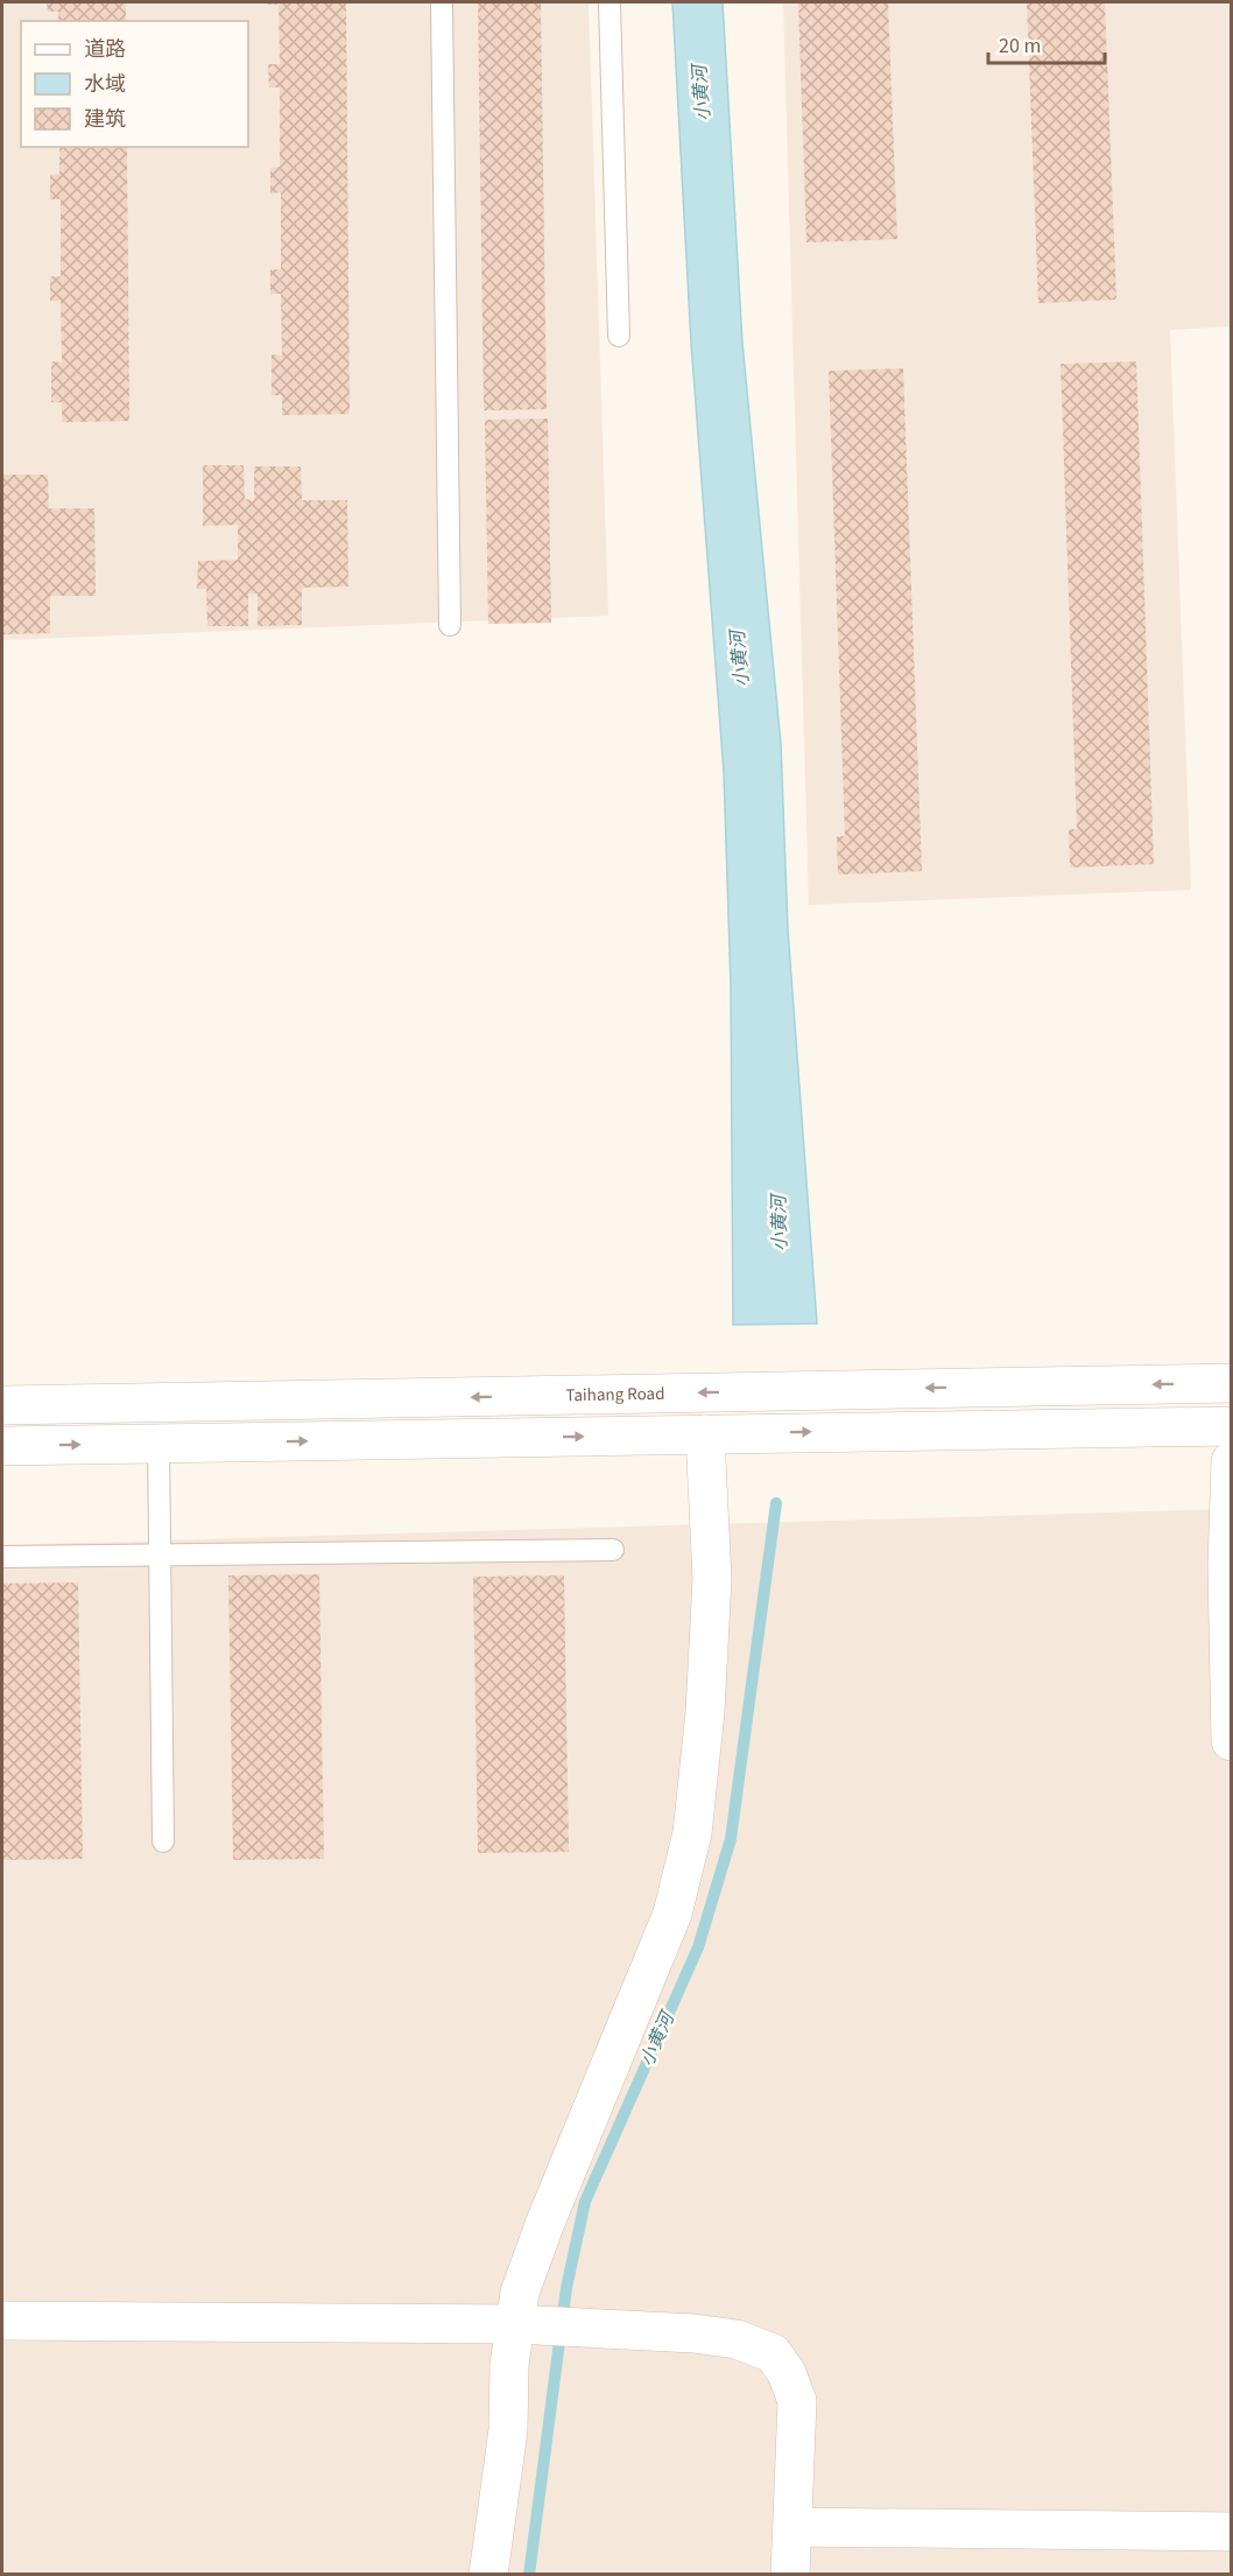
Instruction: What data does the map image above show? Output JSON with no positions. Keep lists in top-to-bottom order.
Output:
{
  "streets": {
    "street": ["Taihang Road"]
  },
  "water": ["小黄河"],
  "legend": ["道路", "水域", "建筑"],
  "scale_bar": "20 m"
}
